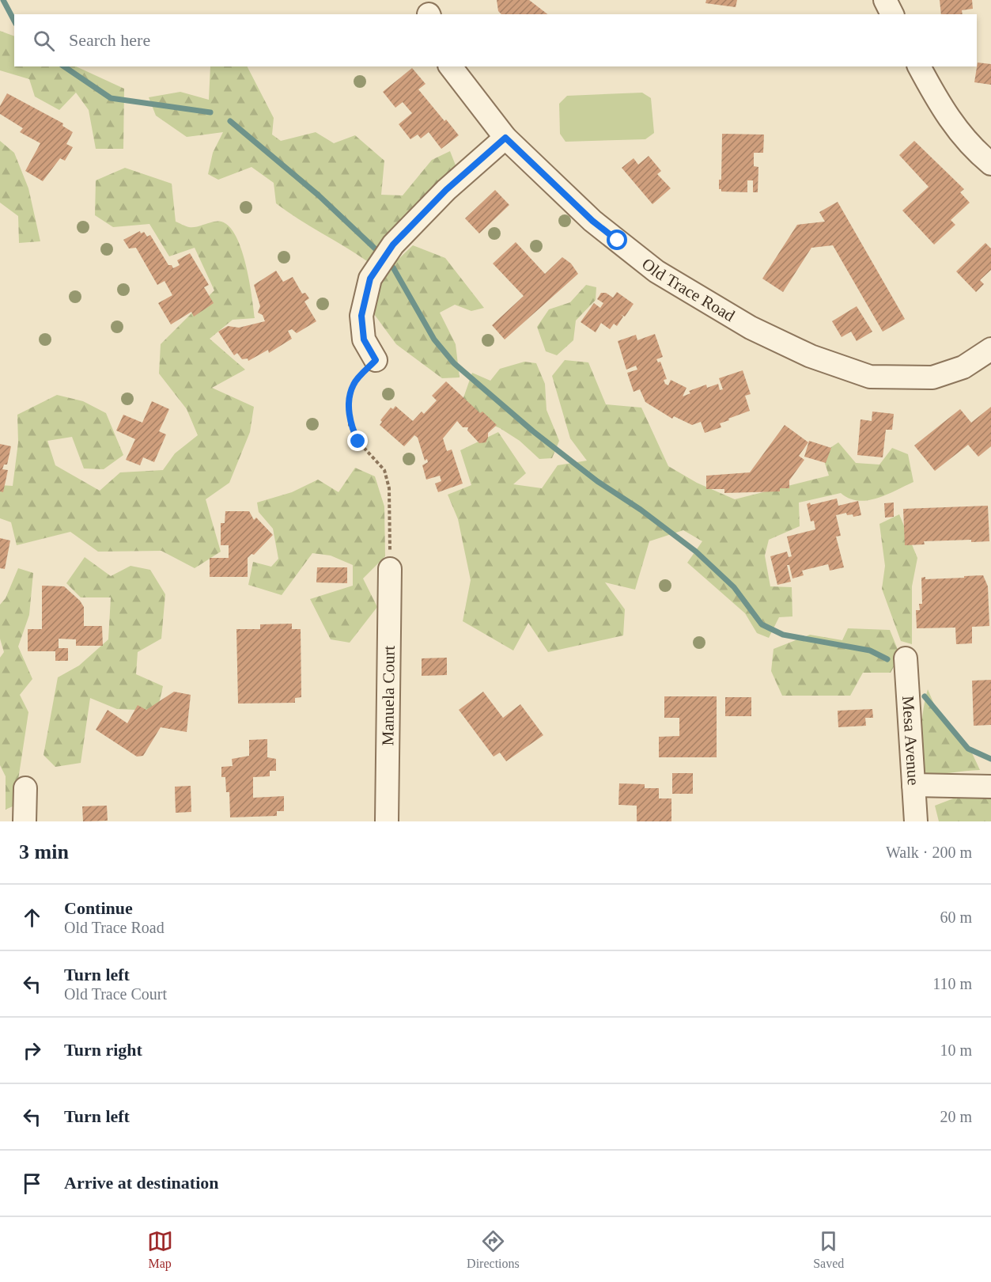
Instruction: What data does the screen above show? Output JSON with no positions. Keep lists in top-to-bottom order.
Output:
{
  "streets": {
    "street": ["Old Trace Road", "Manuela Court", "Mesa Avenue"]
  },
  "page": {
    "search": "Search here",
    "heading": ["3 min", "Walk · 200 m"],
    "list": [
      ["Continue", "Old Trace Road", "60 m"],
      ["Turn left", "Old Trace Court", "110 m"],
      ["Turn right", "10 m"],
      ["Turn left", "20 m"],
      "Arrive at destination"
    ],
    "nav": ["Map", "Directions", "Saved"]
  }
}
